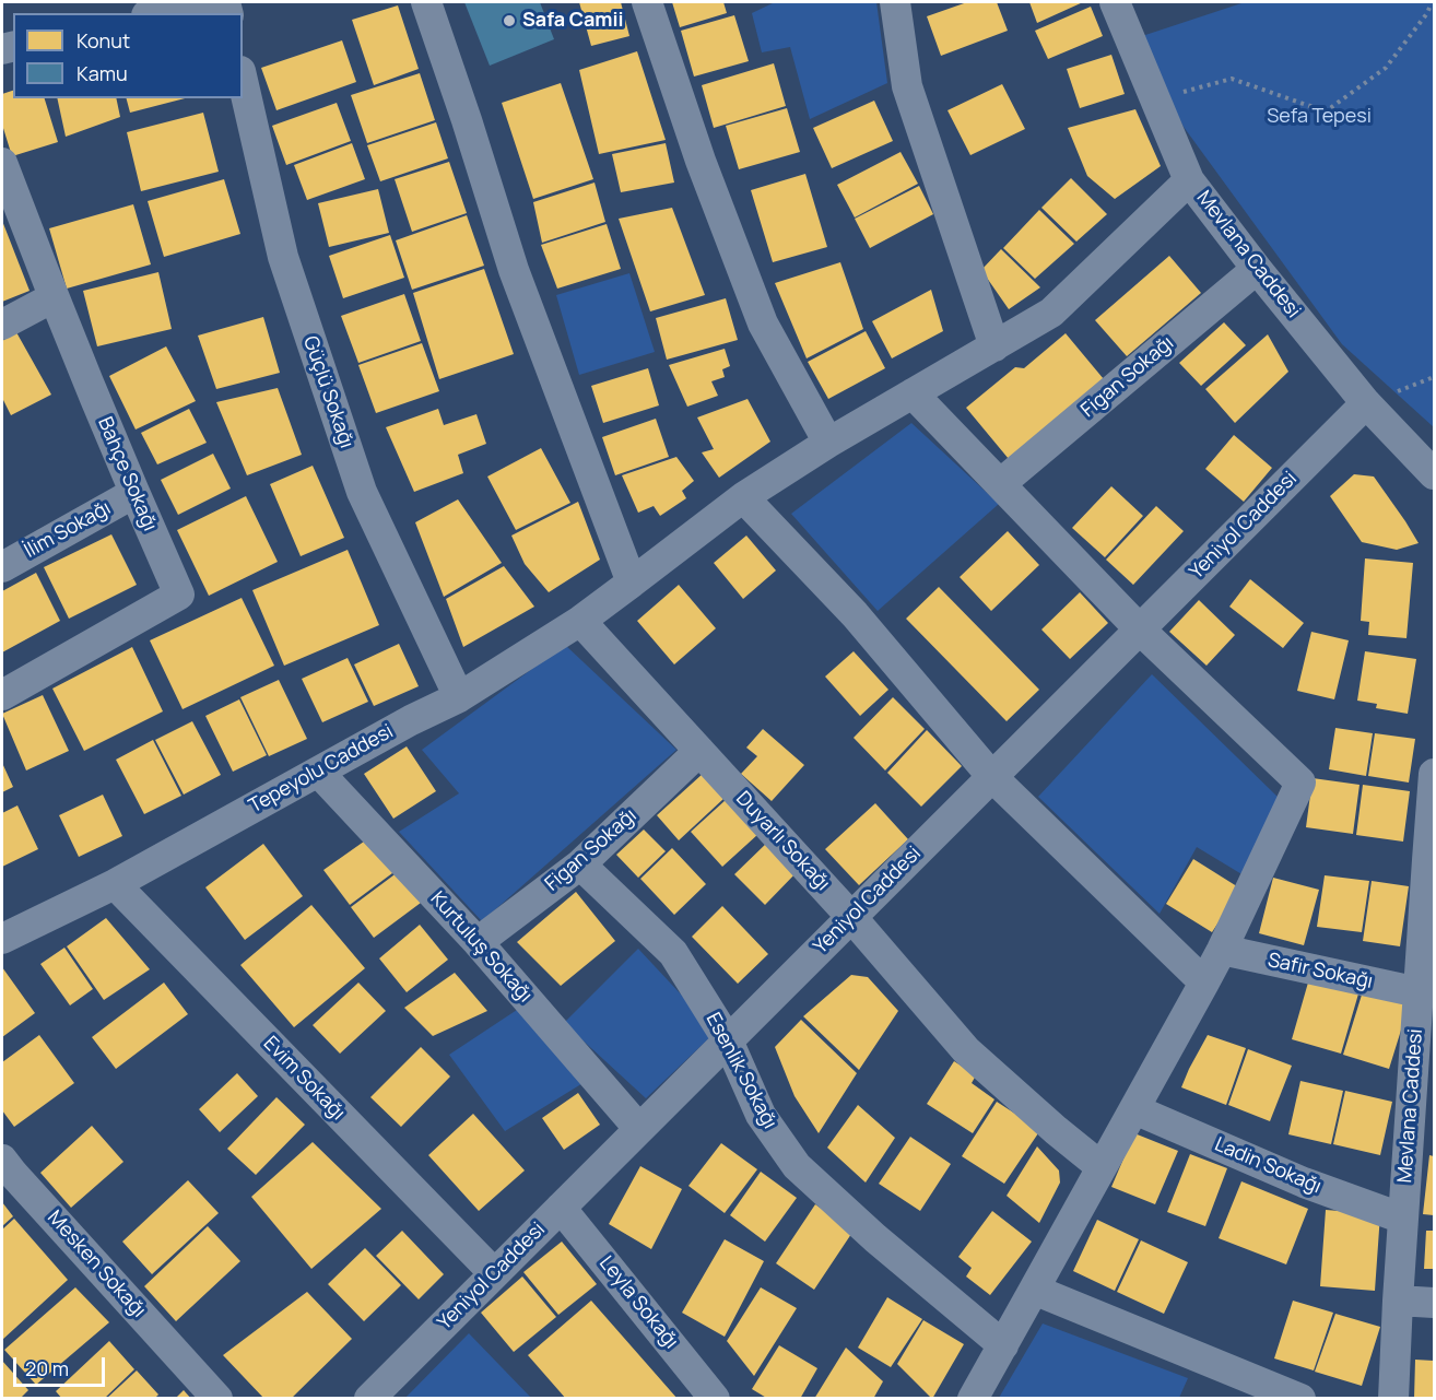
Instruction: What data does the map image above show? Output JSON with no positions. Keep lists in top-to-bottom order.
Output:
{
  "streets": {
    "street": [
      "Mevlana Caddesi",
      "Figan Sokağı",
      "Güçlü Sokağı",
      "Bahçe Sokağı",
      "Yeniyol Caddesi",
      "İlim Sokağı",
      "Tepeyolu Caddesi",
      "Duyarlı Sokağı",
      "Kurtuluş Sokağı",
      "Safir Sokağı",
      "Esenlik Sokağı",
      "Evim Sokağı",
      "Ladin Sokağı",
      "Mesken Sokağı",
      "Leyla Sokağı"
    ]
  },
  "crossings": [
    ["Mevlana Caddesi", "Figan Sokağı"],
    ["Mevlana Caddesi", "Yeniyol Caddesi"],
    ["Mevlana Caddesi", "Tepeyolu Caddesi"],
    ["Mevlana Caddesi", "Safir Sokağı"],
    ["Mevlana Caddesi", "Ladin Sokağı"],
    ["Figan Sokağı", "Duyarlı Sokağı"],
    ["Figan Sokağı", "Kurtuluş Sokağı"],
    ["Figan Sokağı", "Esenlik Sokağı"],
    ["Güçlü Sokağı", "Tepeyolu Caddesi"],
    ["Bahçe Sokağı", "İlim Sokağı"],
    ["Yeniyol Caddesi", "Duyarlı Sokağı"],
    ["Yeniyol Caddesi", "Kurtuluş Sokağı"],
    ["Yeniyol Caddesi", "Esenlik Sokağı"],
    ["Yeniyol Caddesi", "Evim Sokağı"],
    ["Yeniyol Caddesi", "Leyla Sokağı"],
    ["Tepeyolu Caddesi", "Duyarlı Sokağı"],
    ["Tepeyolu Caddesi", "Kurtuluş Sokağı"],
    ["Tepeyolu Caddesi", "Evim Sokağı"]
  ],
  "parks": ["Sefa Tepesi"],
  "places": ["Safa Camii"],
  "legend": ["Konut", "Kamu"],
  "scale_bar": "20 m"
}
